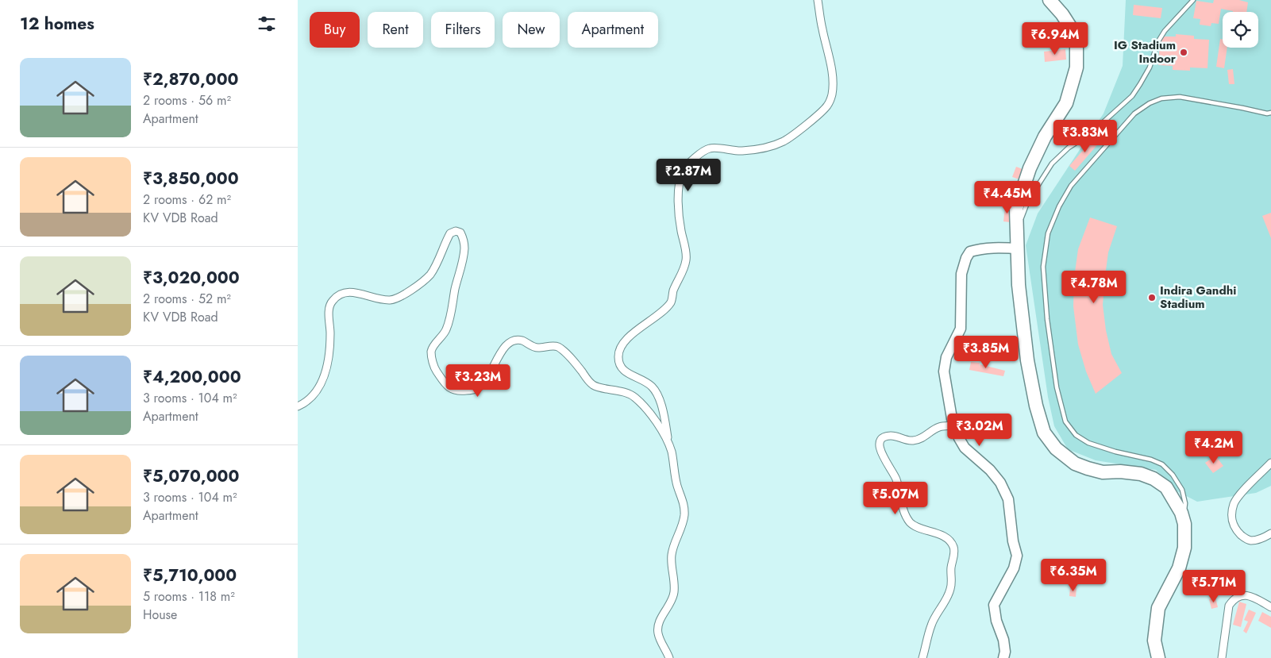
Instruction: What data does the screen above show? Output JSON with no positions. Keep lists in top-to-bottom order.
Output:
{
  "places": ["IG Stadium Indoor", "Indira Gandhi Stadium"],
  "page": {
    "heading": "12 homes",
    "chip": [
      "Buy",
      "Rent",
      "Filters",
      "New",
      "Apartment"
    ],
    "price": [
      "₹6.94M",
      "₹3.83M",
      "₹2.87M",
      "₹4.45M",
      "₹4.78M",
      "₹3.85M",
      "₹3.23M",
      "₹3.02M",
      "₹4.2M",
      "₹5.07M",
      "₹6.35M",
      "₹5.71M"
    ],
    "list": [
      {
        "name": "₹2,870,000",
        "note": "2 rooms · 56 m² · Apartment"
      },
      {
        "name": "₹3,850,000",
        "note": "2 rooms · 62 m² · KV VDB Road"
      },
      {
        "name": "₹3,020,000",
        "note": "2 rooms · 52 m² · KV VDB Road"
      },
      {
        "name": "₹4,200,000",
        "note": "3 rooms · 104 m² · Apartment"
      },
      {
        "name": "₹5,070,000",
        "note": "3 rooms · 104 m² · Apartment"
      },
      {
        "name": "₹5,710,000",
        "note": "5 rooms · 118 m² · House"
      }
    ]
  }
}
